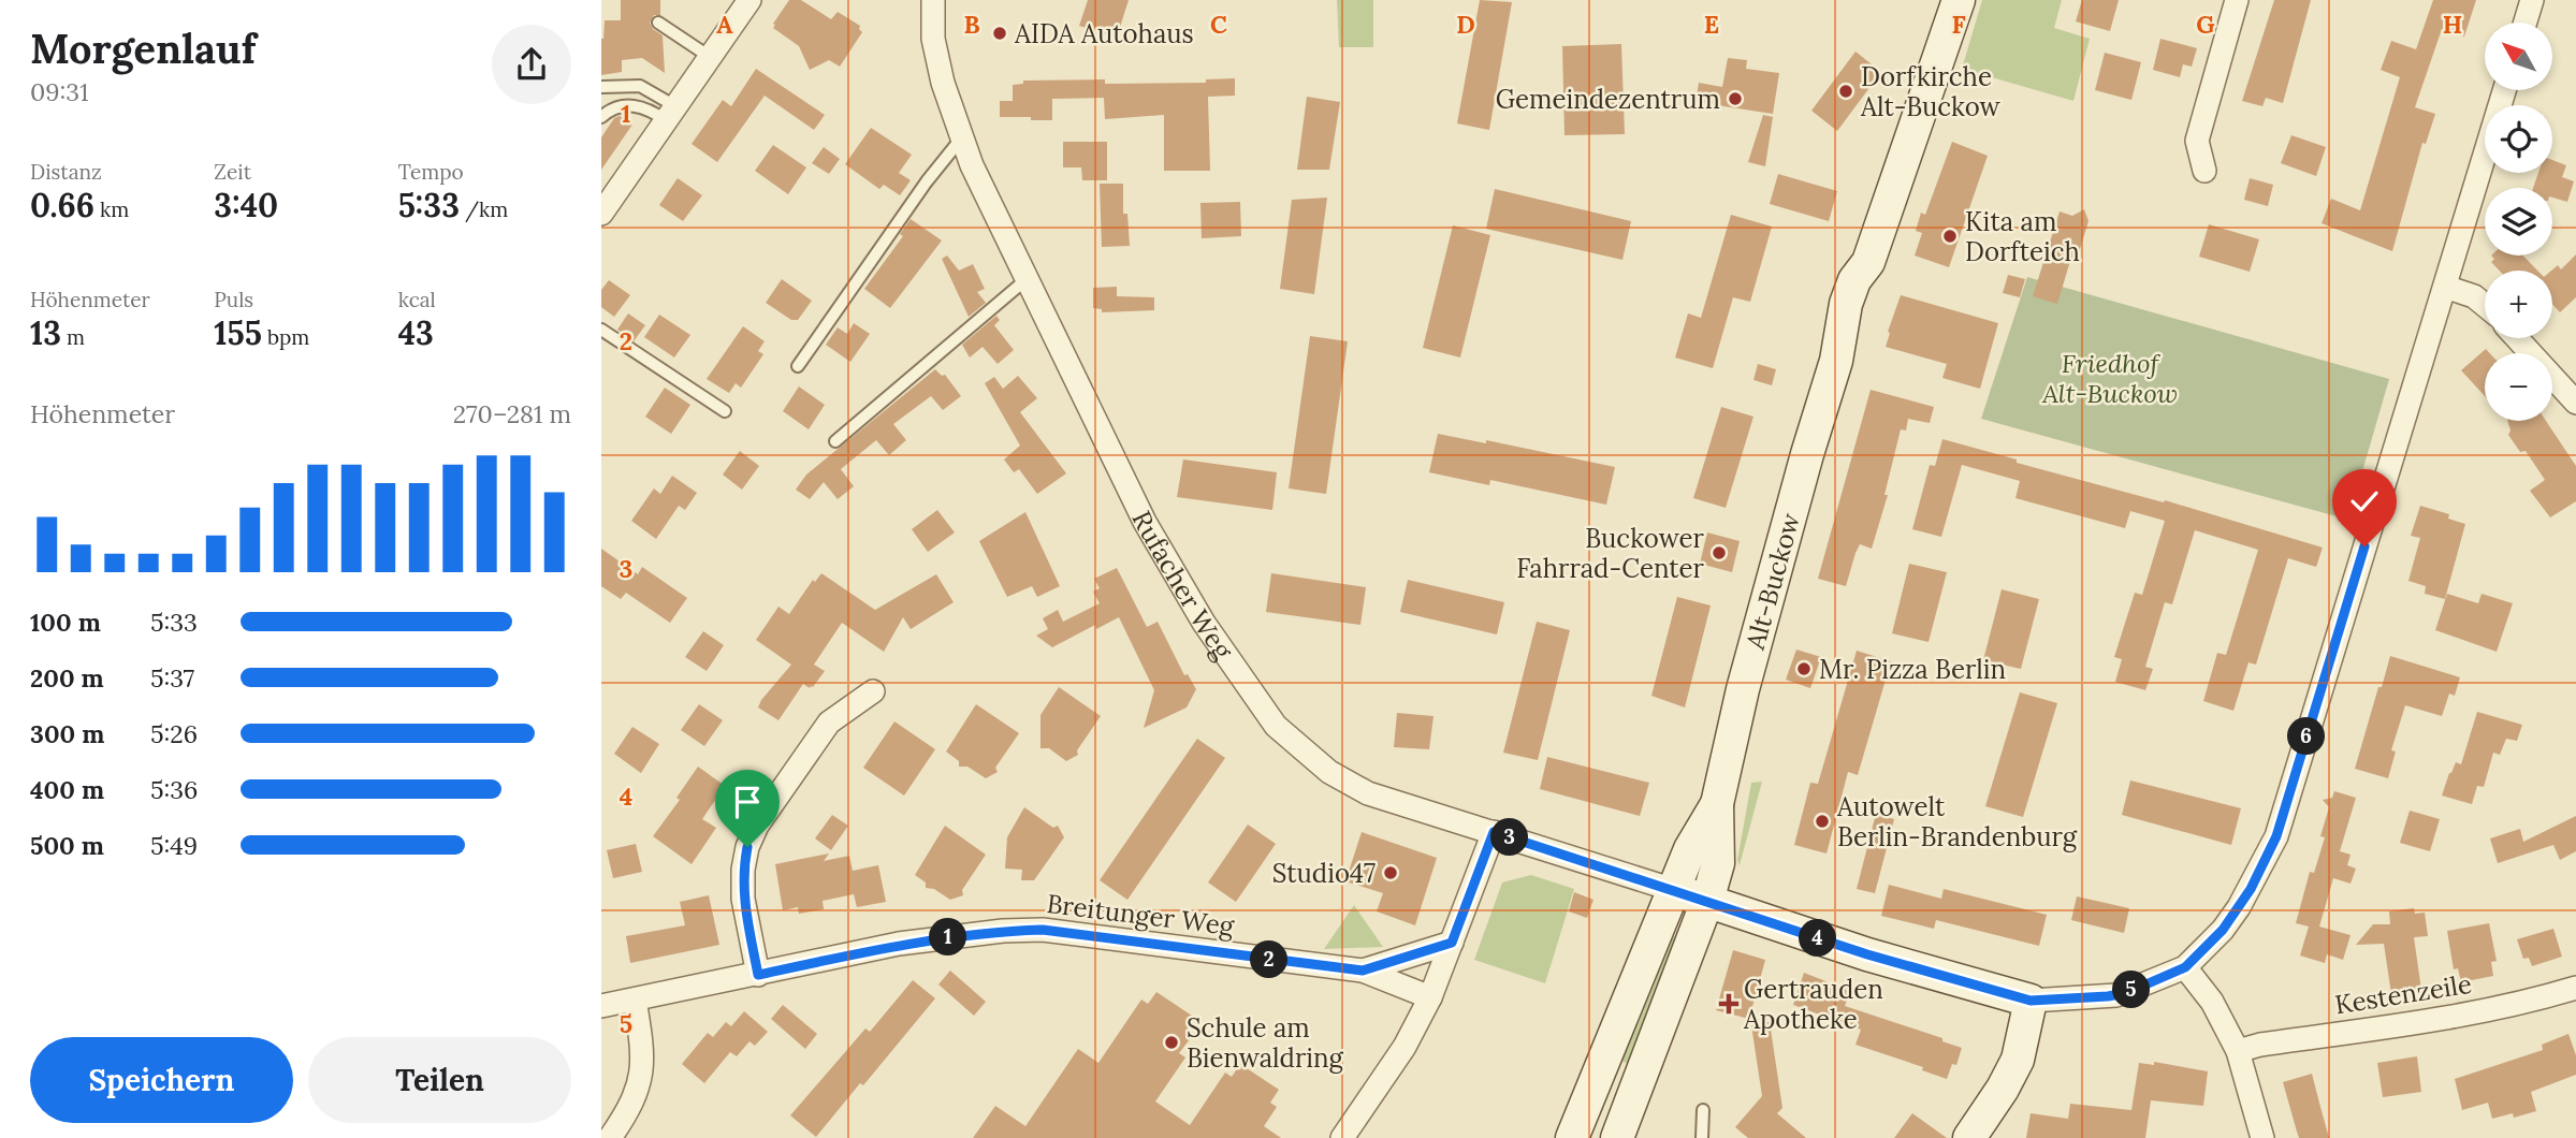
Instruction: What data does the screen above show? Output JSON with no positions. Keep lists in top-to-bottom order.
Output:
{
  "streets": {
    "main road": ["Alt-Buckow", "Rufacher Weg"],
    "street": ["Breitunger Weg", "Kestenzeile"]
  },
  "parks": ["Friedhof Alt-Buckow"],
  "places": {
    "other": [
      "AIDA Autohaus",
      "Dorfkirche Alt-Buckow",
      "Gemeindezentrum",
      "Kita am Dorfteich",
      "Buckower Fahrrad-Center",
      "Mr. Pizza Berlin",
      "Autowelt Berlin-Brandenburg",
      "Studio47",
      "Schule am Bienwaldring"
    ],
    "health": ["Gertrauden Apotheke"]
  },
  "north": "top left",
  "page": {
    "heading": ["Morgenlauf", "09:31"],
    "map_buttons": ["+", "−"],
    "stats": [
      ["Distanz", "0.66 km"],
      ["Zeit", "3:40"],
      ["Tempo", "5:33 /km"],
      ["Höhenmeter", "13 m"],
      ["Puls", "155 bpm"],
      ["kcal", "43"]
    ],
    "chart": ["Höhenmeter", "270–281 m"],
    "list": [
      {
        "name": "100 m",
        "note": "5:33"
      },
      {
        "name": "200 m",
        "note": "5:37"
      },
      {
        "name": "300 m",
        "note": "5:26"
      },
      {
        "name": "400 m",
        "note": "5:36"
      },
      {
        "name": "500 m",
        "note": "5:49"
      }
    ],
    "pins": [
      "6",
      "3",
      "1",
      "4",
      "2",
      "5"
    ],
    "buttons": ["Speichern", "Teilen"]
  },
  "grid": {
    "columns": [
      "A",
      "B",
      "C",
      "D",
      "E",
      "F",
      "G",
      "H"
    ],
    "rows": [
      "1",
      "2",
      "3",
      "4",
      "5"
    ]
  }
}
